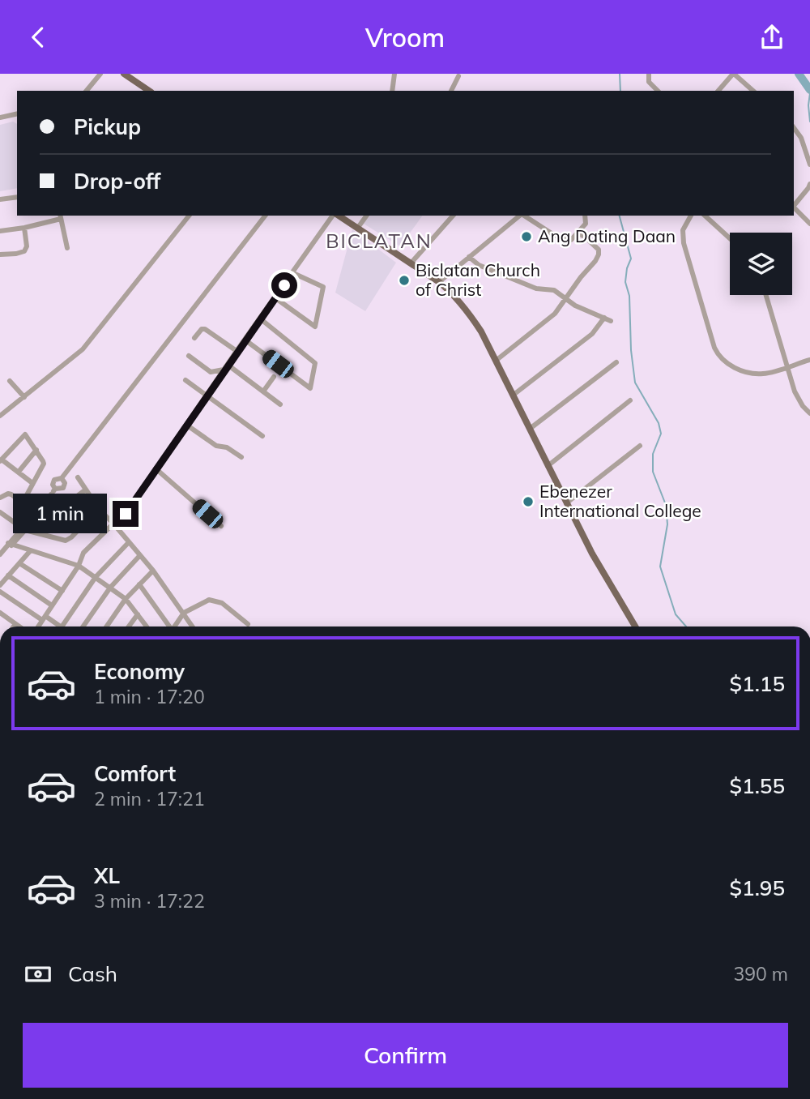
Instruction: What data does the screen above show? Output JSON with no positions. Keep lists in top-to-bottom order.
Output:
{
  "districts": ["BICLATAN"],
  "places": ["Ang Dating Daan", "Biclatan Church of Christ", "Ebenezer International College"],
  "page": {
    "header": "Vroom",
    "banner": ["Pickup", "Drop-off"],
    "bubble": "1 min",
    "list": [
      {
        "name": "Economy",
        "note": "1 min · 17:20",
        "value": "$1.15"
      },
      {
        "name": "Comfort",
        "note": "2 min · 17:21",
        "value": "$1.55"
      },
      {
        "name": "XL",
        "note": "3 min · 17:22",
        "value": "$1.95"
      }
    ],
    "pay": ["Cash", "390 m"],
    "buttons": "Confirm"
  }
}
